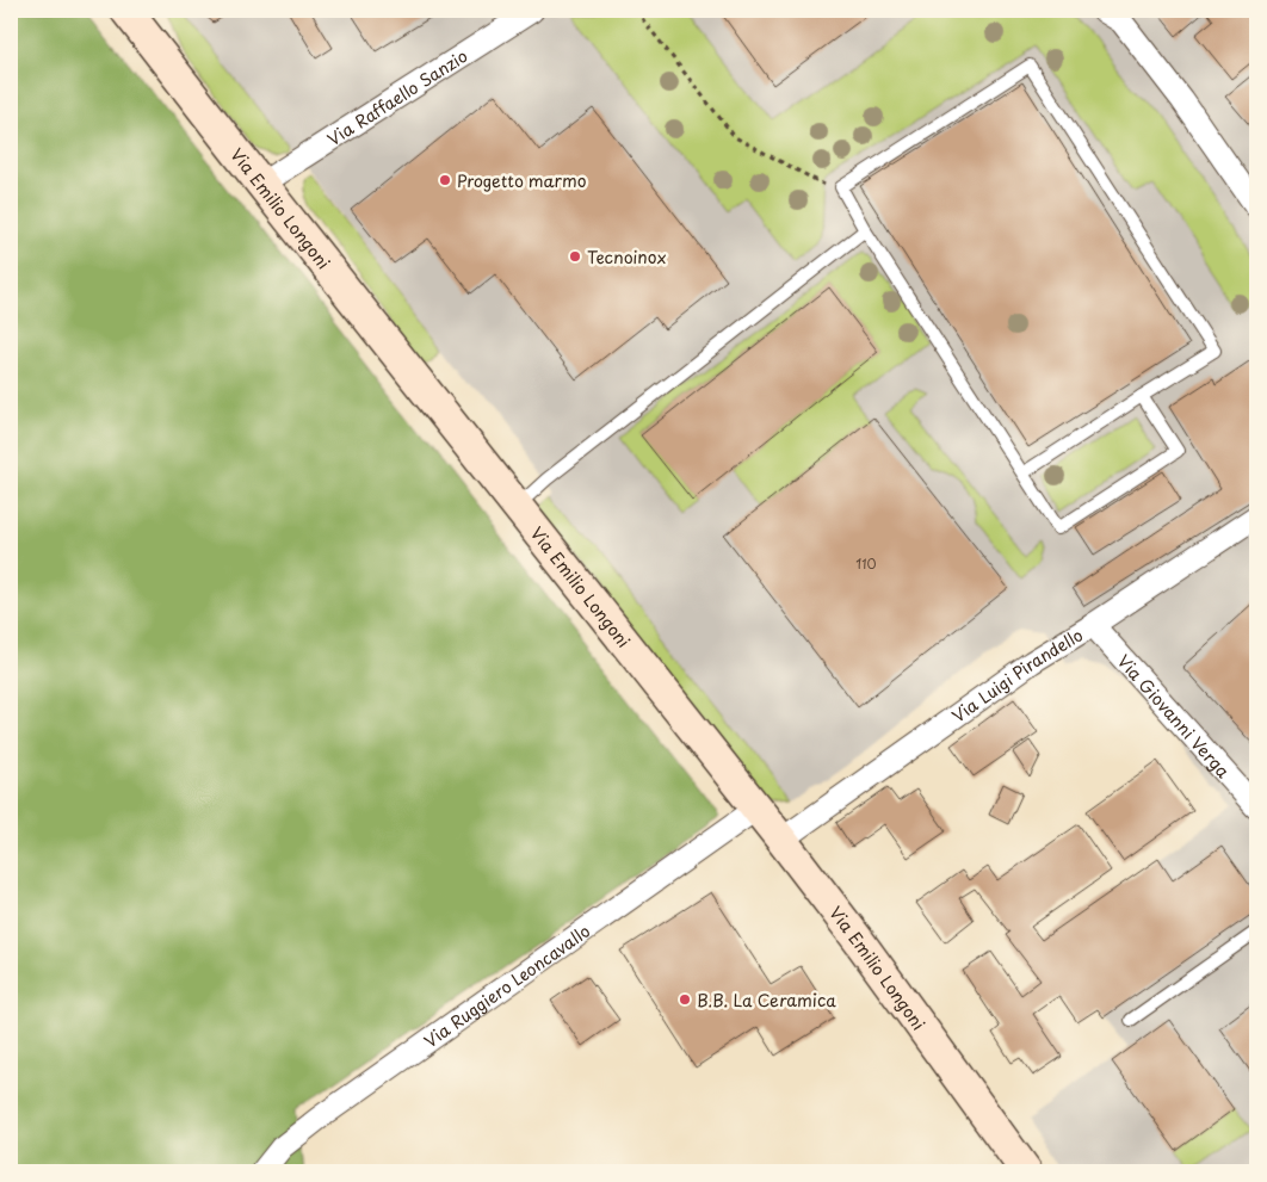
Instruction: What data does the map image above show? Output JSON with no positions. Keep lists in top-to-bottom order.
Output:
{
  "streets": {
    "street": [
      "Via Raffaello Sanzio",
      "Via Emilio Longoni",
      "Via Luigi Pirandello",
      "Via Giovanni Verga",
      "Via Ruggiero Leoncavallo"
    ]
  },
  "crossings": [
    ["Via Raffaello Sanzio", "Via Emilio Longoni"],
    ["Via Emilio Longoni", "Via Luigi Pirandello"],
    ["Via Emilio Longoni", "Via Ruggiero Leoncavallo"],
    ["Via Luigi Pirandello", "Via Giovanni Verga"]
  ],
  "places": ["Progetto marmo", "Tecnoinox", "B.B. La Ceramica"],
  "house_numbers": ["110"]
}
